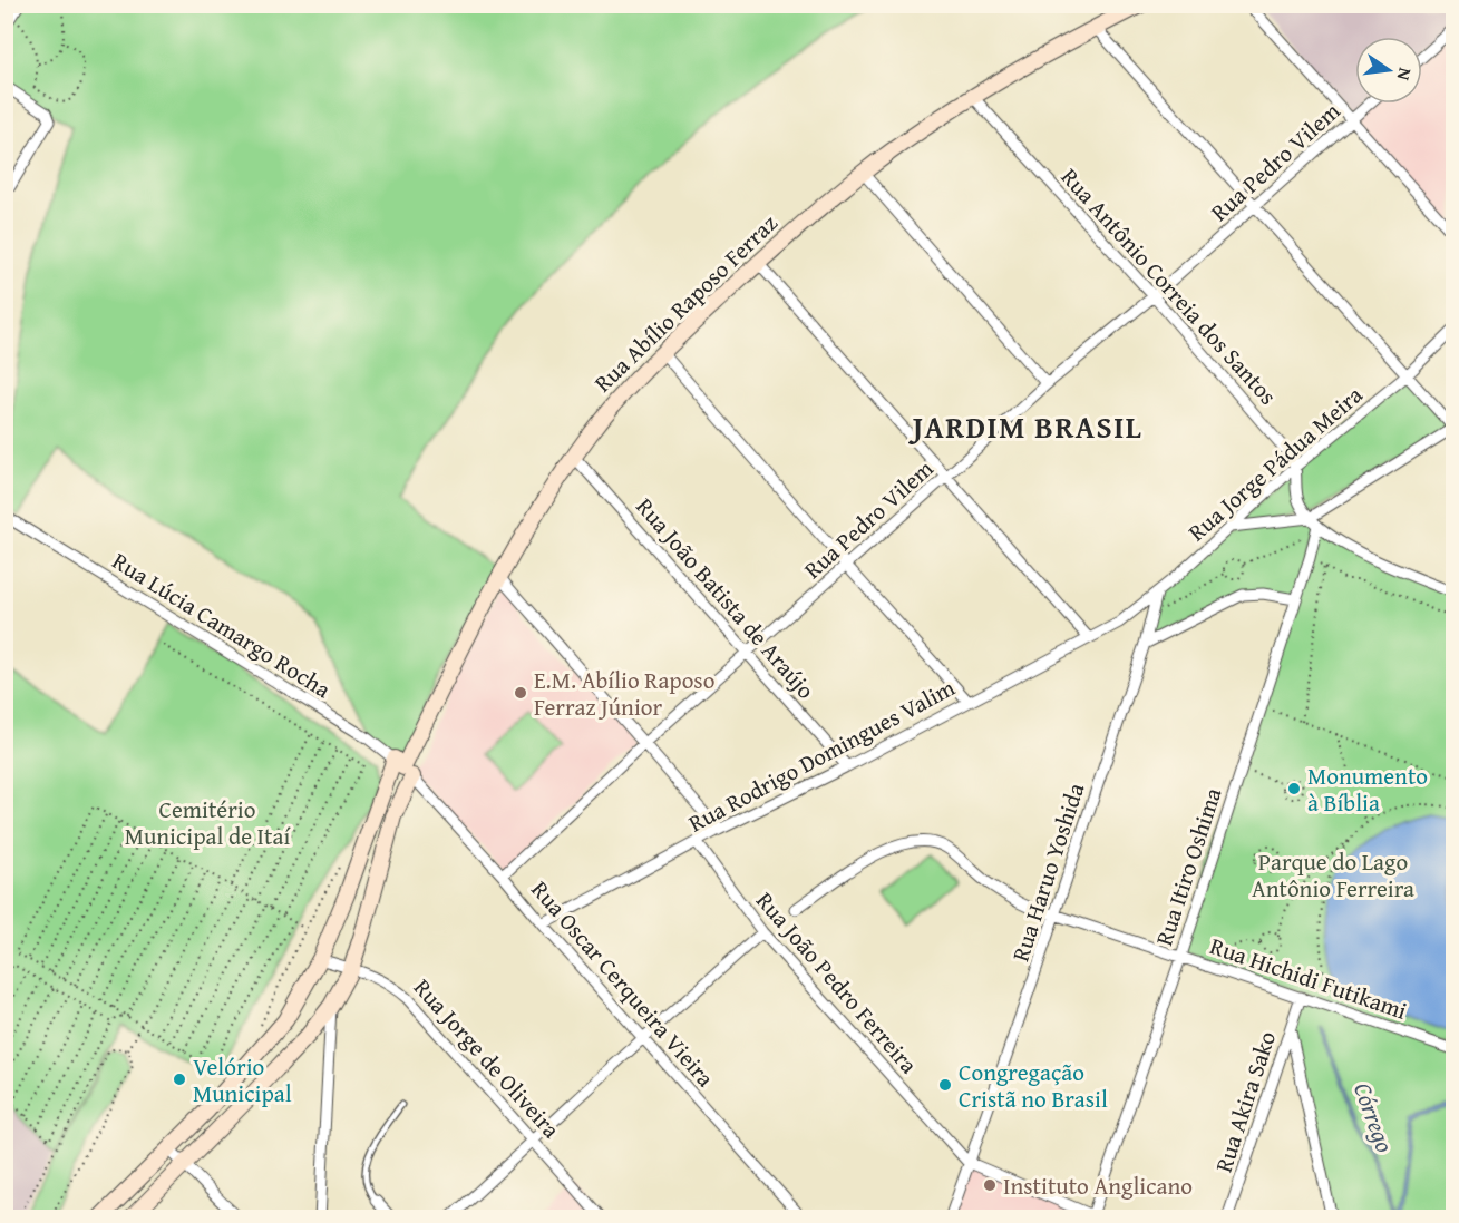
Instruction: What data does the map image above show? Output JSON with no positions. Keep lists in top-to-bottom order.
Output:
{
  "streets": {
    "street": [
      "Rua Pedro Vilem",
      "Rua Antônio Correia dos Santos",
      "Rua Abílio Raposo Ferraz",
      "Rua Jorge Pádua Meira",
      "Rua João Batista de Araújo",
      "Rua Lúcia Camargo Rocha",
      "Rua Rodrigo Domingues Valim",
      "Rua Itiro Oshima",
      "Rua Haruo Yoshida",
      "Rua Hichidi Futikami",
      "Rua João Pedro Ferreira",
      "Rua Oscar Cerqueira Vieira",
      "Rua Jorge de Oliveira",
      "Rua Akira Sako"
    ]
  },
  "crossings": [
    ["Rua Pedro Vilem", "Rua Antônio Correia dos Santos"],
    ["Rua Pedro Vilem", "Rua João Batista de Araújo"],
    ["Rua Pedro Vilem", "Rua Oscar Cerqueira Vieira"],
    ["Rua Antônio Correia dos Santos", "Rua Abílio Raposo Ferraz"],
    ["Rua Antônio Correia dos Santos", "Rua Jorge Pádua Meira"],
    ["Rua Abílio Raposo Ferraz", "Rua João Batista de Araújo"],
    ["Rua Abílio Raposo Ferraz", "Rua Lúcia Camargo Rocha"],
    ["Rua Abílio Raposo Ferraz", "Rua Oscar Cerqueira Vieira"],
    ["Rua Jorge Pádua Meira", "Rua Rodrigo Domingues Valim"],
    ["Rua Jorge Pádua Meira", "Rua Haruo Yoshida"],
    ["Rua João Batista de Araújo", "Rua Rodrigo Domingues Valim"],
    ["Rua Lúcia Camargo Rocha", "Rua Oscar Cerqueira Vieira"],
    ["Rua Rodrigo Domingues Valim", "Rua João Pedro Ferreira"],
    ["Rua Rodrigo Domingues Valim", "Rua Oscar Cerqueira Vieira"],
    ["Rua Itiro Oshima", "Rua Hichidi Futikami"],
    ["Rua Itiro Oshima", "Rua João Pedro Ferreira"],
    ["Rua Haruo Yoshida", "Rua Hichidi Futikami"],
    ["Rua Haruo Yoshida", "Rua João Pedro Ferreira"],
    ["Rua Hichidi Futikami", "Rua Akira Sako"]
  ],
  "districts": ["JARDIM BRASIL"],
  "water": ["Córrego"],
  "parks": ["Cemitério Municipal de Itaí", "Parque do Lago Antônio Ferreira"],
  "places": [
    "E.M. Abílio Raposo Ferraz Júnior",
    "Monumento à Bíblia",
    "Velório Municipal",
    "Congregação Cristã no Brasil",
    "Instituto Anglicano"
  ],
  "north": "right"
}
